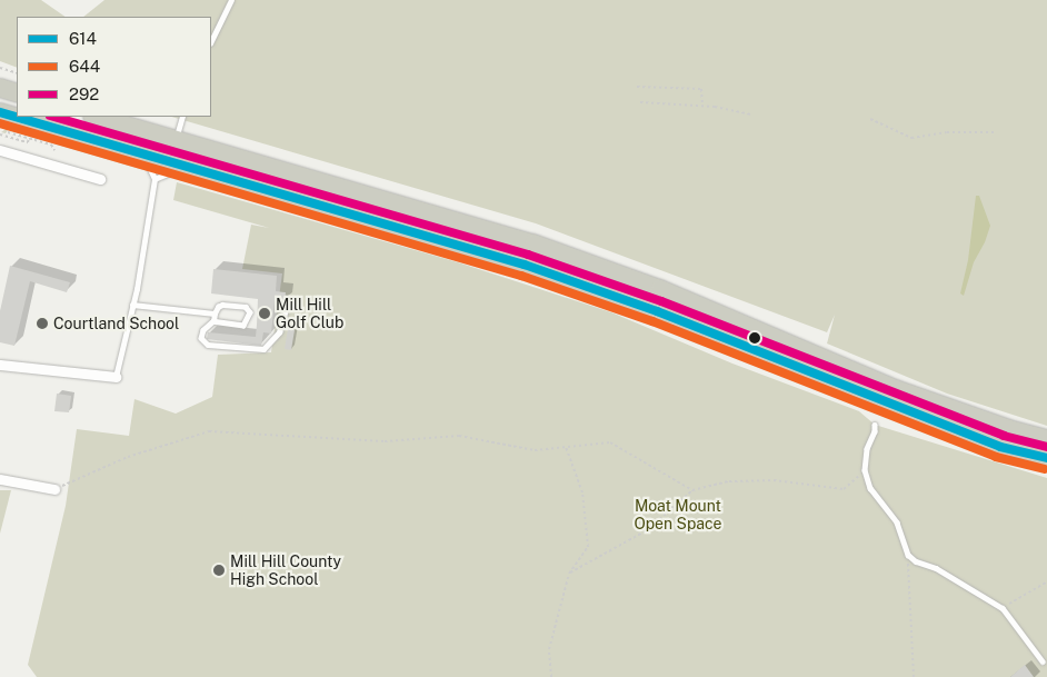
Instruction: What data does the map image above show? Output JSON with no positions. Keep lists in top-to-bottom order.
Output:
{
  "parks": ["Moat Mount Open Space"],
  "places": ["Mill Hill Golf Club", "Courtland School", "Mill Hill County High School"],
  "lines": ["transit line 614", "transit line 292", "transit line 644"],
  "legend": ["614", "644", "292"]
}
